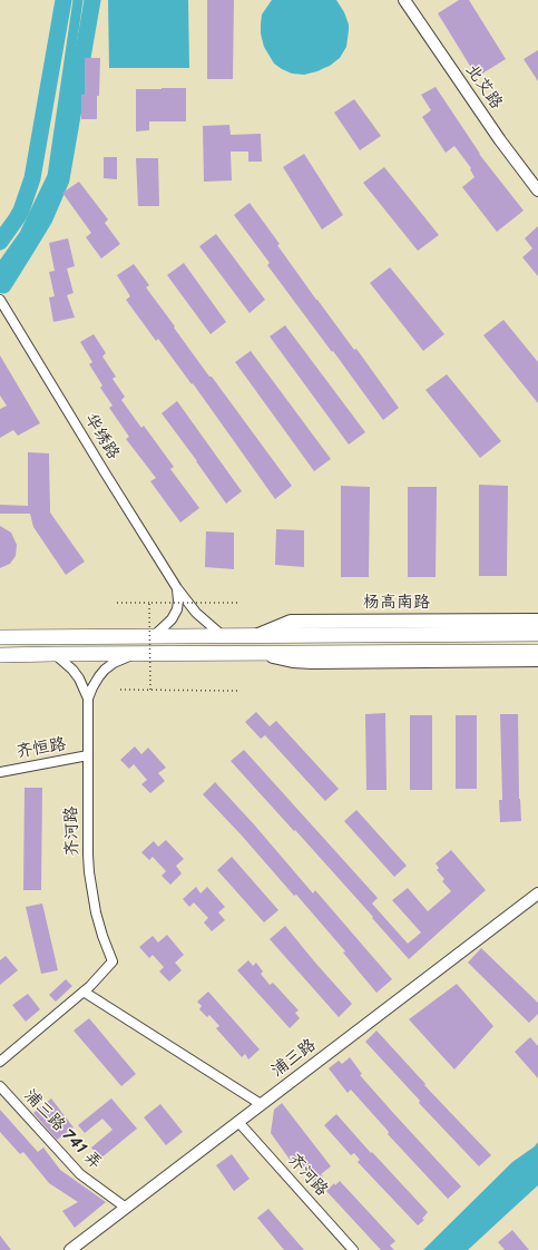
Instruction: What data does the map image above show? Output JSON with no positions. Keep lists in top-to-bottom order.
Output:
{
  "streets": {
    "highway": ["杨高南路"],
    "street": [
      "北艾路",
      "华绣路",
      "齐恒路",
      "齐河路",
      "浦三路",
      "浦三路 741 弄"
    ]
  },
  "crossings": [
    ["华绣路", "杨高南路"],
    ["齐恒路", "齐河路"],
    ["齐河路", "浦三路"],
    ["浦三路", "浦三路 741 弄"]
  ]
}
